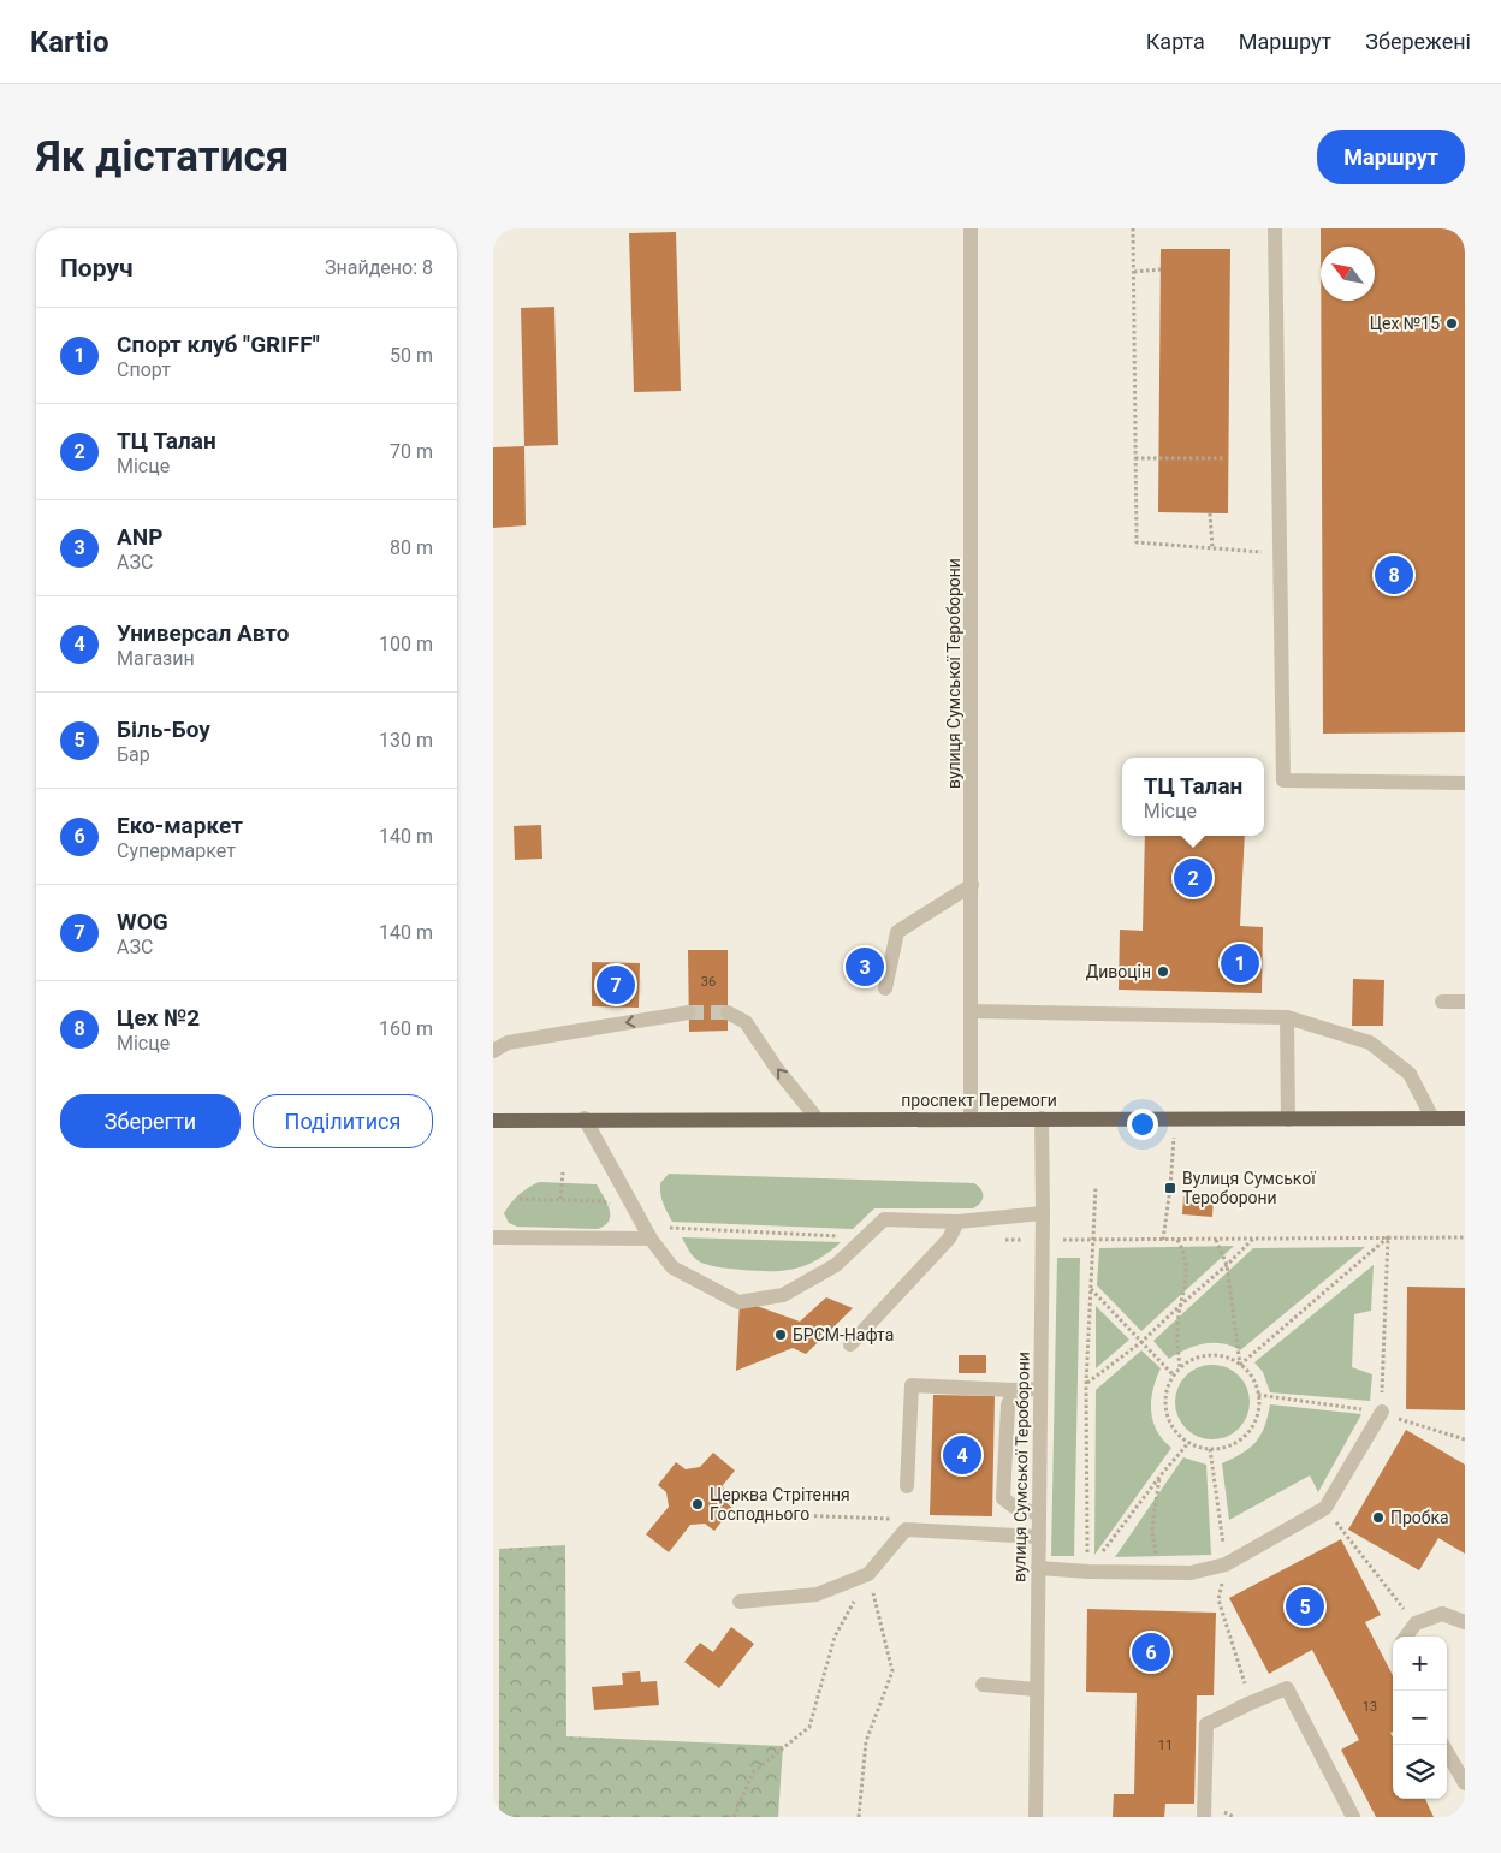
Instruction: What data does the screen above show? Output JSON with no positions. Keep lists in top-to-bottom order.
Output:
{
  "streets": {
    "main road": ["проспект Перемоги"],
    "street": ["вулиця Сумської Тероборони"]
  },
  "crossings": [
    ["вулиця Сумської Тероборони", "проспект Перемоги"]
  ],
  "places": {
    "other": [
      "Цех №15",
      "Дивоцін",
      "БРСМ-Нафта",
      "Церква Стрітення Господнього",
      "Пробка"
    ],
    "transit": ["Вулиця Сумської Тероборони"]
  },
  "house_numbers": ["36", "13", "11"],
  "north": "top left",
  "page": {
    "header": "Kartio",
    "nav": ["Карта", "Маршрут", "Збережені"],
    "buttons": [
      "Маршрут",
      ["Зберегти", "Поділитися"]
    ],
    "title": "Як дістатися",
    "heading": ["Поруч", "Знайдено: 8"],
    "list": [
      {
        "mark": "1",
        "name": "Спорт клуб \"GRIFF\"",
        "note": "Спорт",
        "value": "50 m"
      },
      {
        "mark": "2",
        "name": "ТЦ Талан",
        "note": "Місце",
        "value": "70 m"
      },
      {
        "mark": "3",
        "name": "ANP",
        "note": "АЗС",
        "value": "80 m"
      },
      {
        "mark": "4",
        "name": "Универсал Авто",
        "note": "Магазин",
        "value": "100 m"
      },
      {
        "mark": "5",
        "name": "Біль-Боу",
        "note": "Бар",
        "value": "130 m"
      },
      {
        "mark": "6",
        "name": "Еко-маркет",
        "note": "Супермаркет",
        "value": "140 m"
      },
      {
        "mark": "7",
        "name": "WOG",
        "note": "АЗС",
        "value": "140 m"
      },
      {
        "mark": "8",
        "name": "Цех №2",
        "note": "Місце",
        "value": "160 m"
      }
    ],
    "pins": [
      "8",
      "2",
      "1",
      "3",
      "7",
      "4",
      "5",
      "6"
    ],
    "popup": ["ТЦ Талан", "Місце"],
    "map_buttons": ["+", "−"]
  }
}
